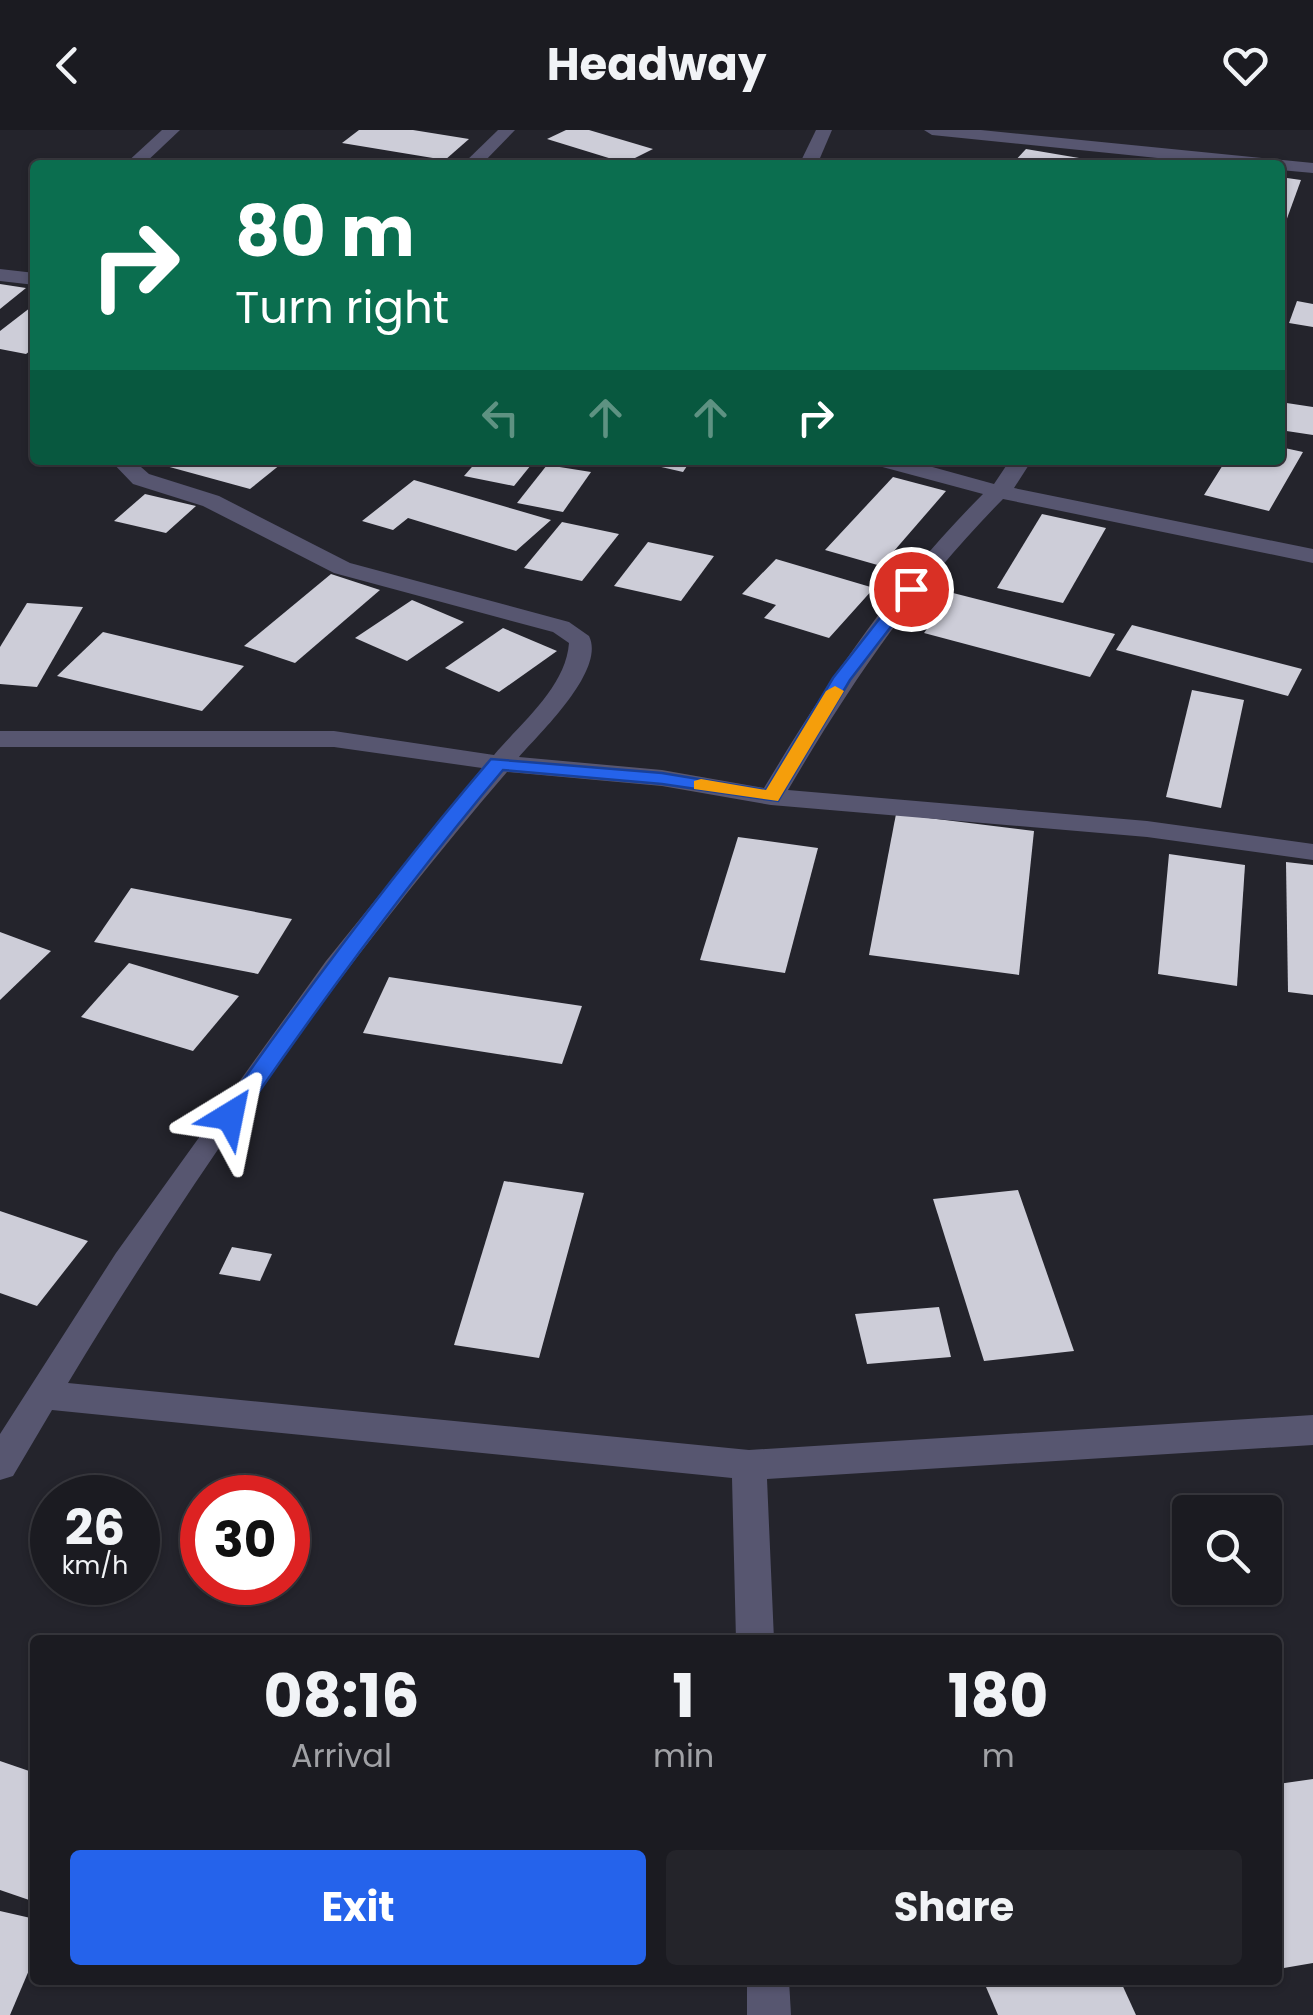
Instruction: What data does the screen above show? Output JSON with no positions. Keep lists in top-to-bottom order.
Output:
{
  "page": {
    "header": "Headway",
    "turn": ["80 m", "Turn right"],
    "speed": "26 km/h",
    "limit": "30",
    "eta": [
      "08:16",
      "Arrival",
      "1",
      "min",
      "180",
      "m"
    ],
    "buttons": ["Exit", "Share"]
  }
}
